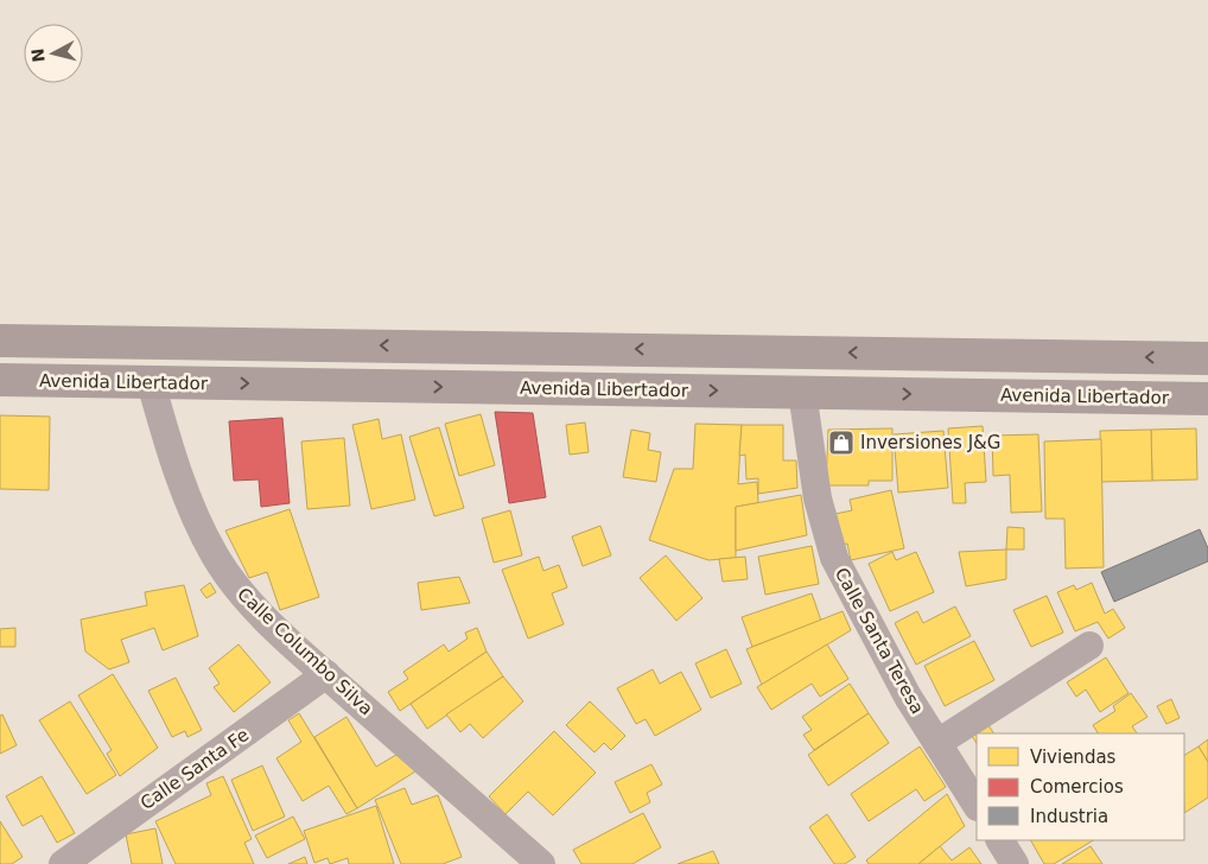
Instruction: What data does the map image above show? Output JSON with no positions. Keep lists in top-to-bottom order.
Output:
{
  "streets": {
    "main road": ["Avenida Libertador"],
    "street": ["Calle Santa Teresa", "Calle Columbo Silva", "Calle Santa Fe"]
  },
  "crossings": [
    ["Avenida Libertador", "Calle Santa Teresa"],
    ["Avenida Libertador", "Calle Columbo Silva"],
    ["Calle Columbo Silva", "Calle Santa Fe"]
  ],
  "places": {
    "shop": ["Inversiones J&G"]
  },
  "legend": ["Viviendas", "Comercios", "Industria"],
  "north": "left"
}
